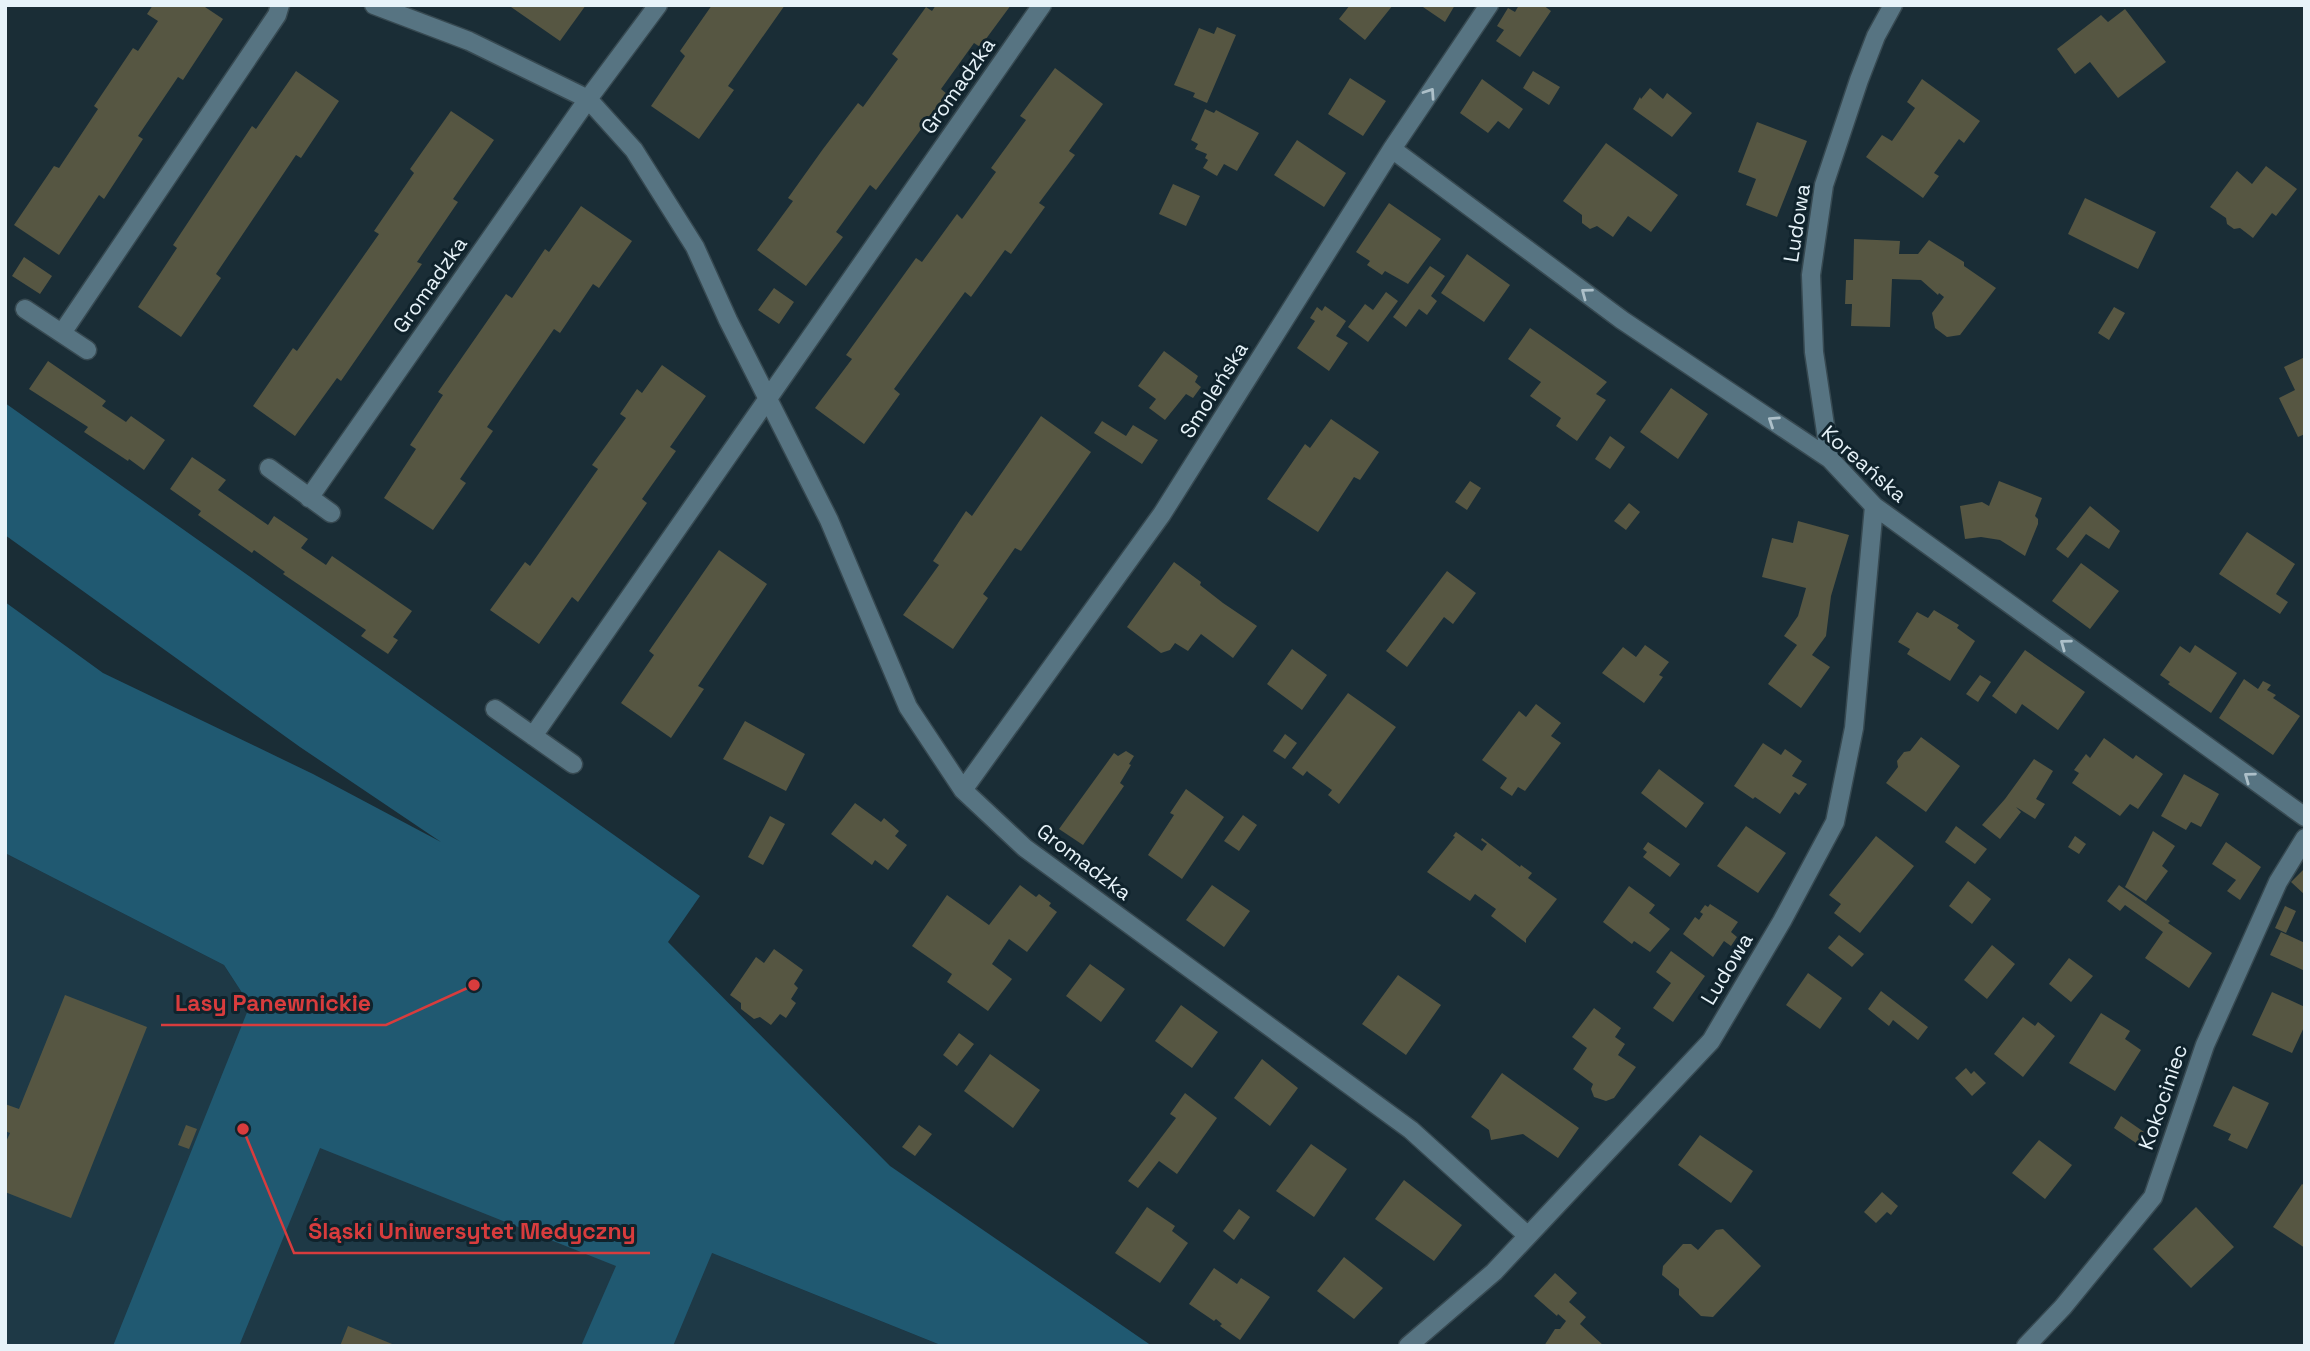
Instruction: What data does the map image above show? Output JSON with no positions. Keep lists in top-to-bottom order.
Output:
{
  "streets": {
    "street": [
      "Gromadzka",
      "Ludowa",
      "Smoleńska",
      "Koreańska",
      "Kokociniec"
    ]
  },
  "crossings": [
    ["Gromadzka", "Ludowa"],
    ["Gromadzka", "Smoleńska"],
    ["Ludowa", "Koreańska"],
    ["Smoleńska", "Koreańska"]
  ],
  "one_way": ["Koreańska"],
  "places": ["Lasy Panewnickie", "Śląski Uniwersytet Medyczny"]
}
